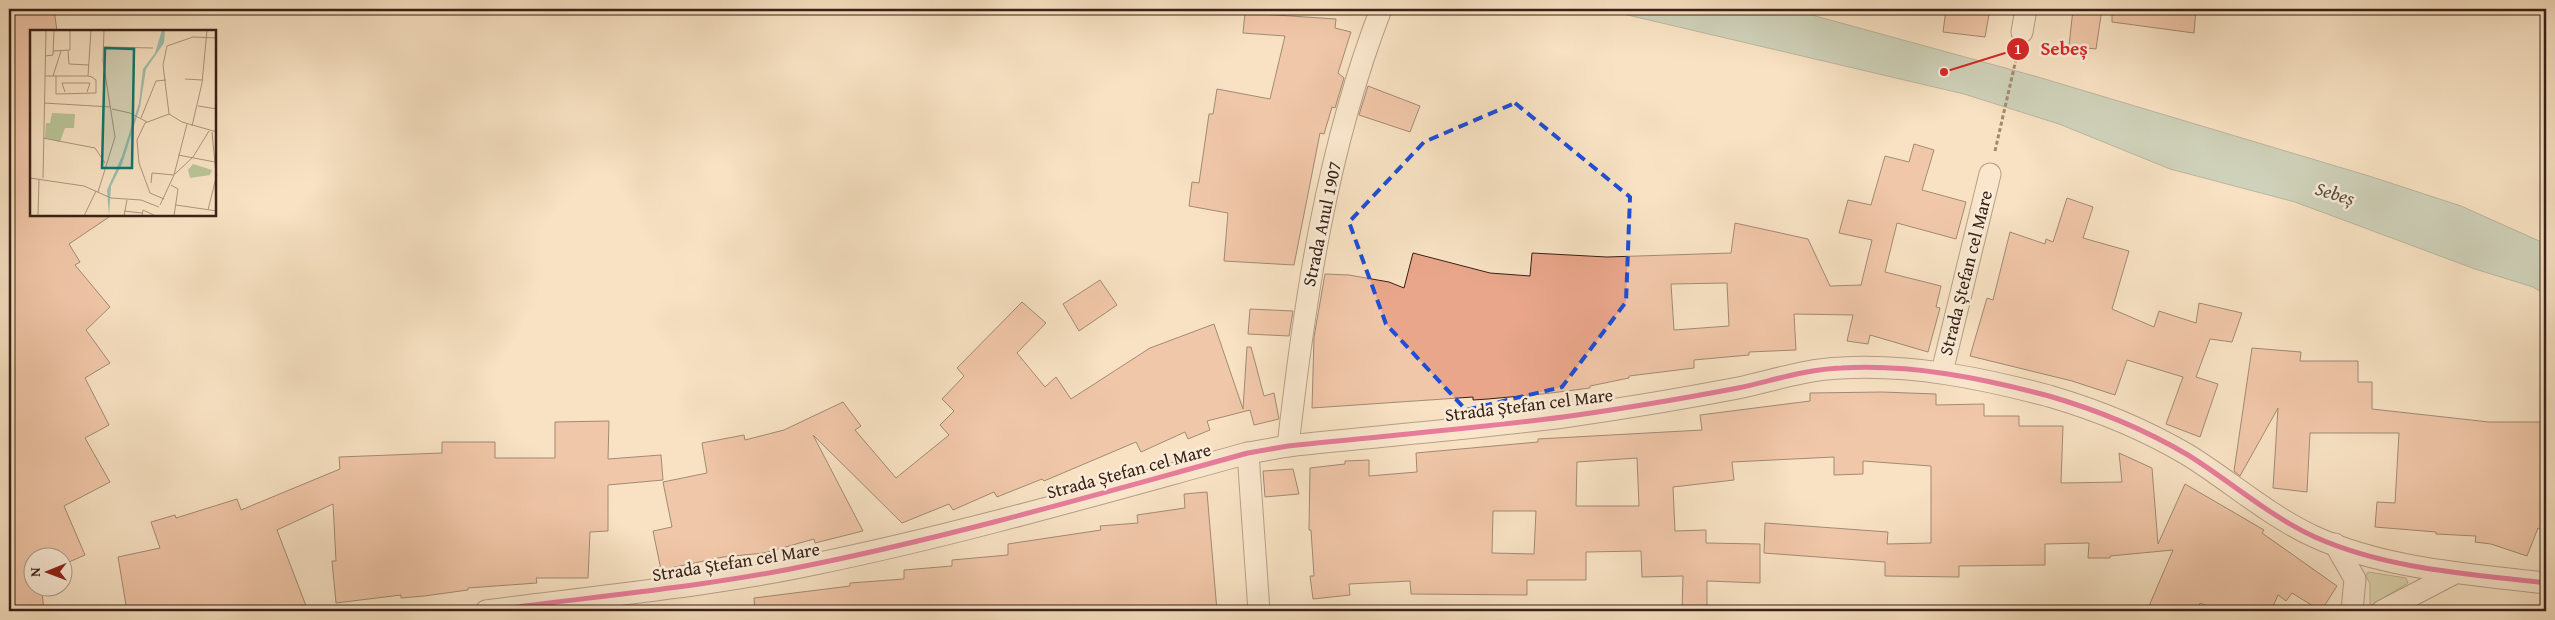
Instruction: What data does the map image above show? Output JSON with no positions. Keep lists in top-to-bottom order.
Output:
{
  "streets": {
    "street": ["Strada Anul 1907", "Strada Ștefan cel Mare"]
  },
  "crossings": [
    ["Strada Anul 1907", "Strada Ștefan cel Mare"]
  ],
  "water": ["Sebeș"],
  "places": ["Sebeș"],
  "north": "left"
}
